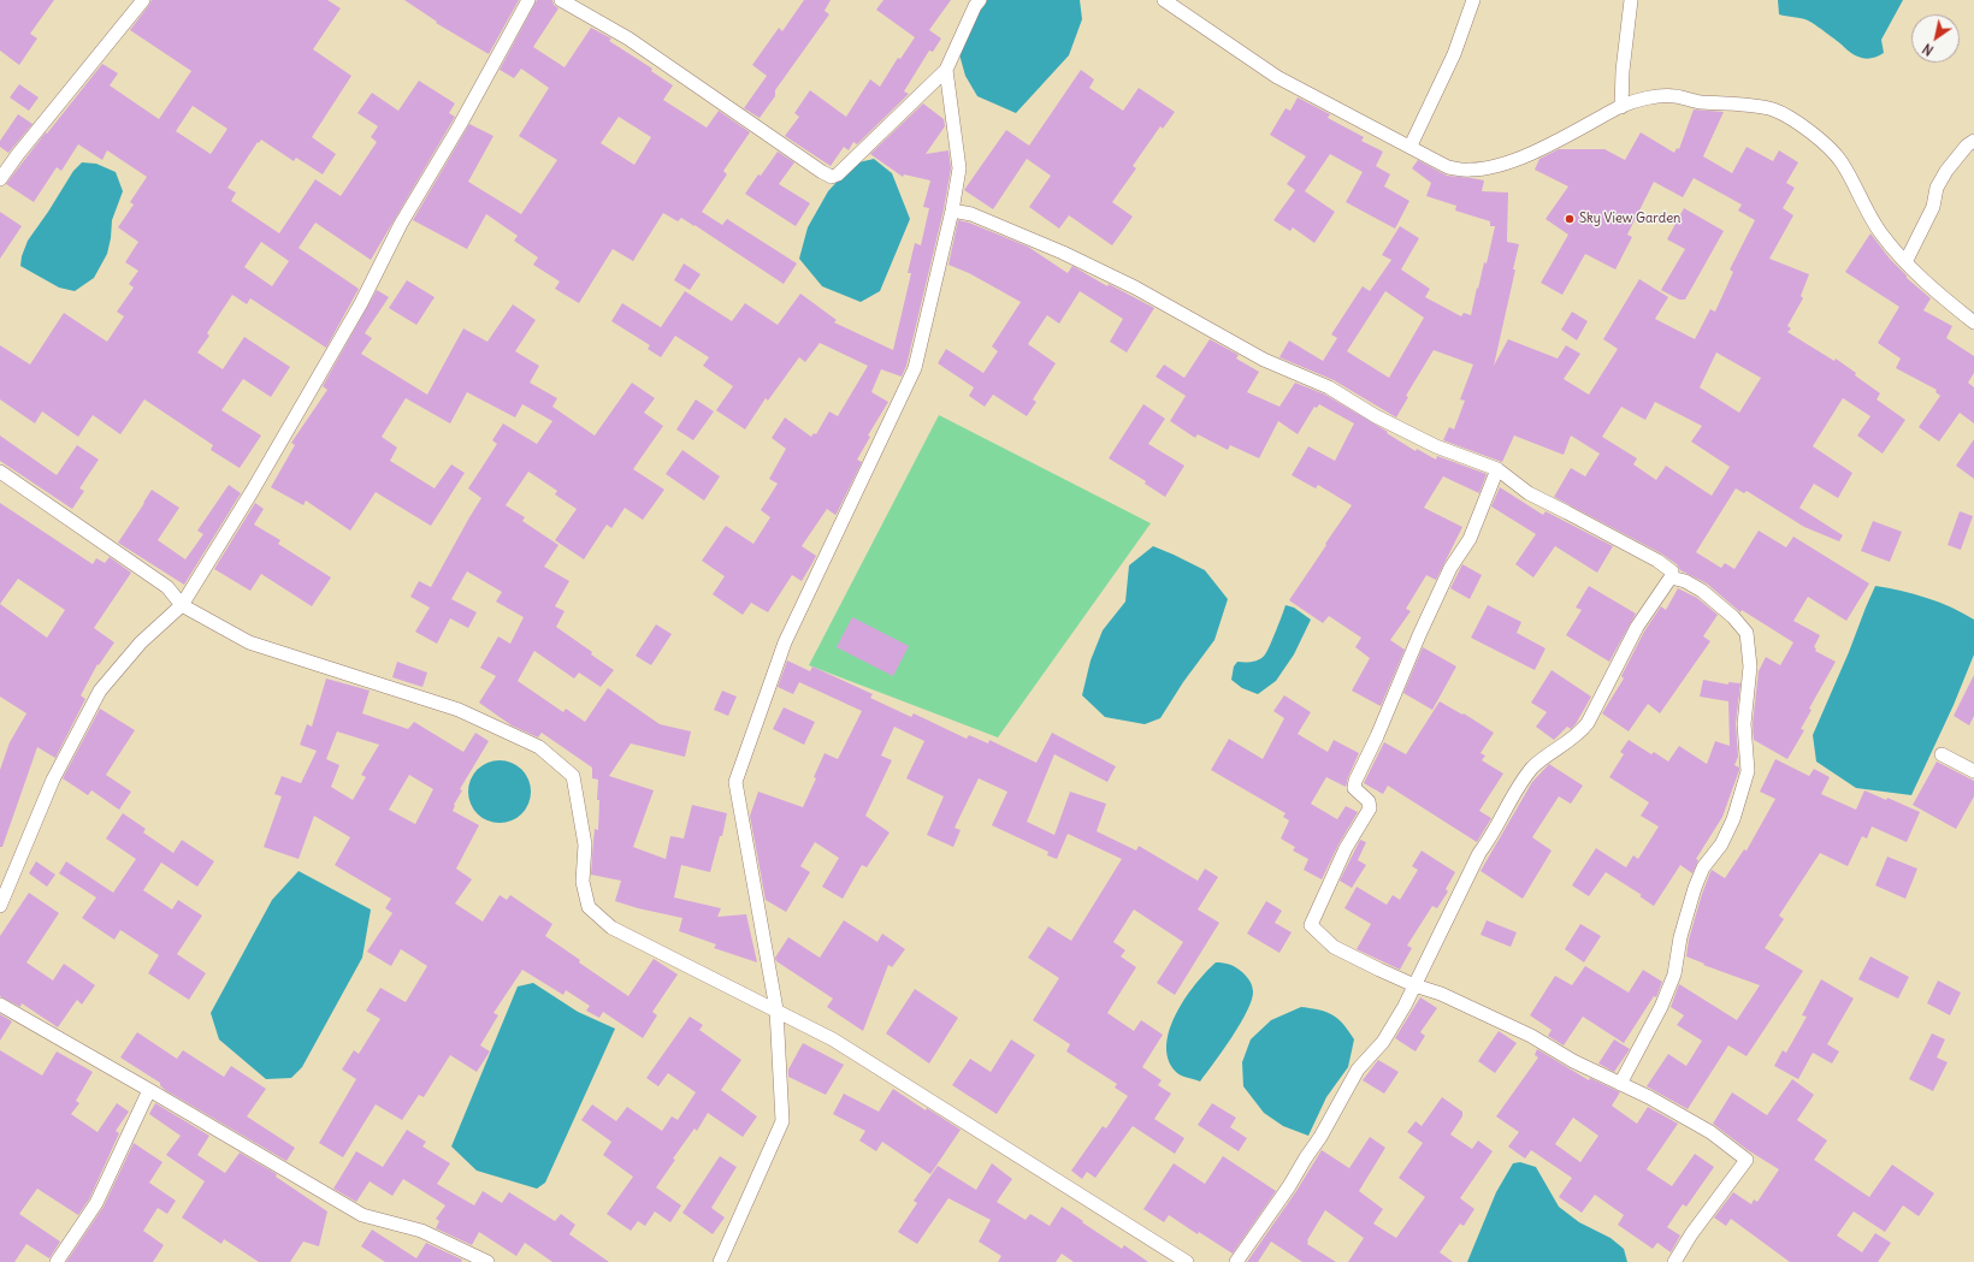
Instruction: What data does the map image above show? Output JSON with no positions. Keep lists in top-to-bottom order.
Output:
{
  "places": ["Sky View Garden"],
  "north": "bottom left"
}
